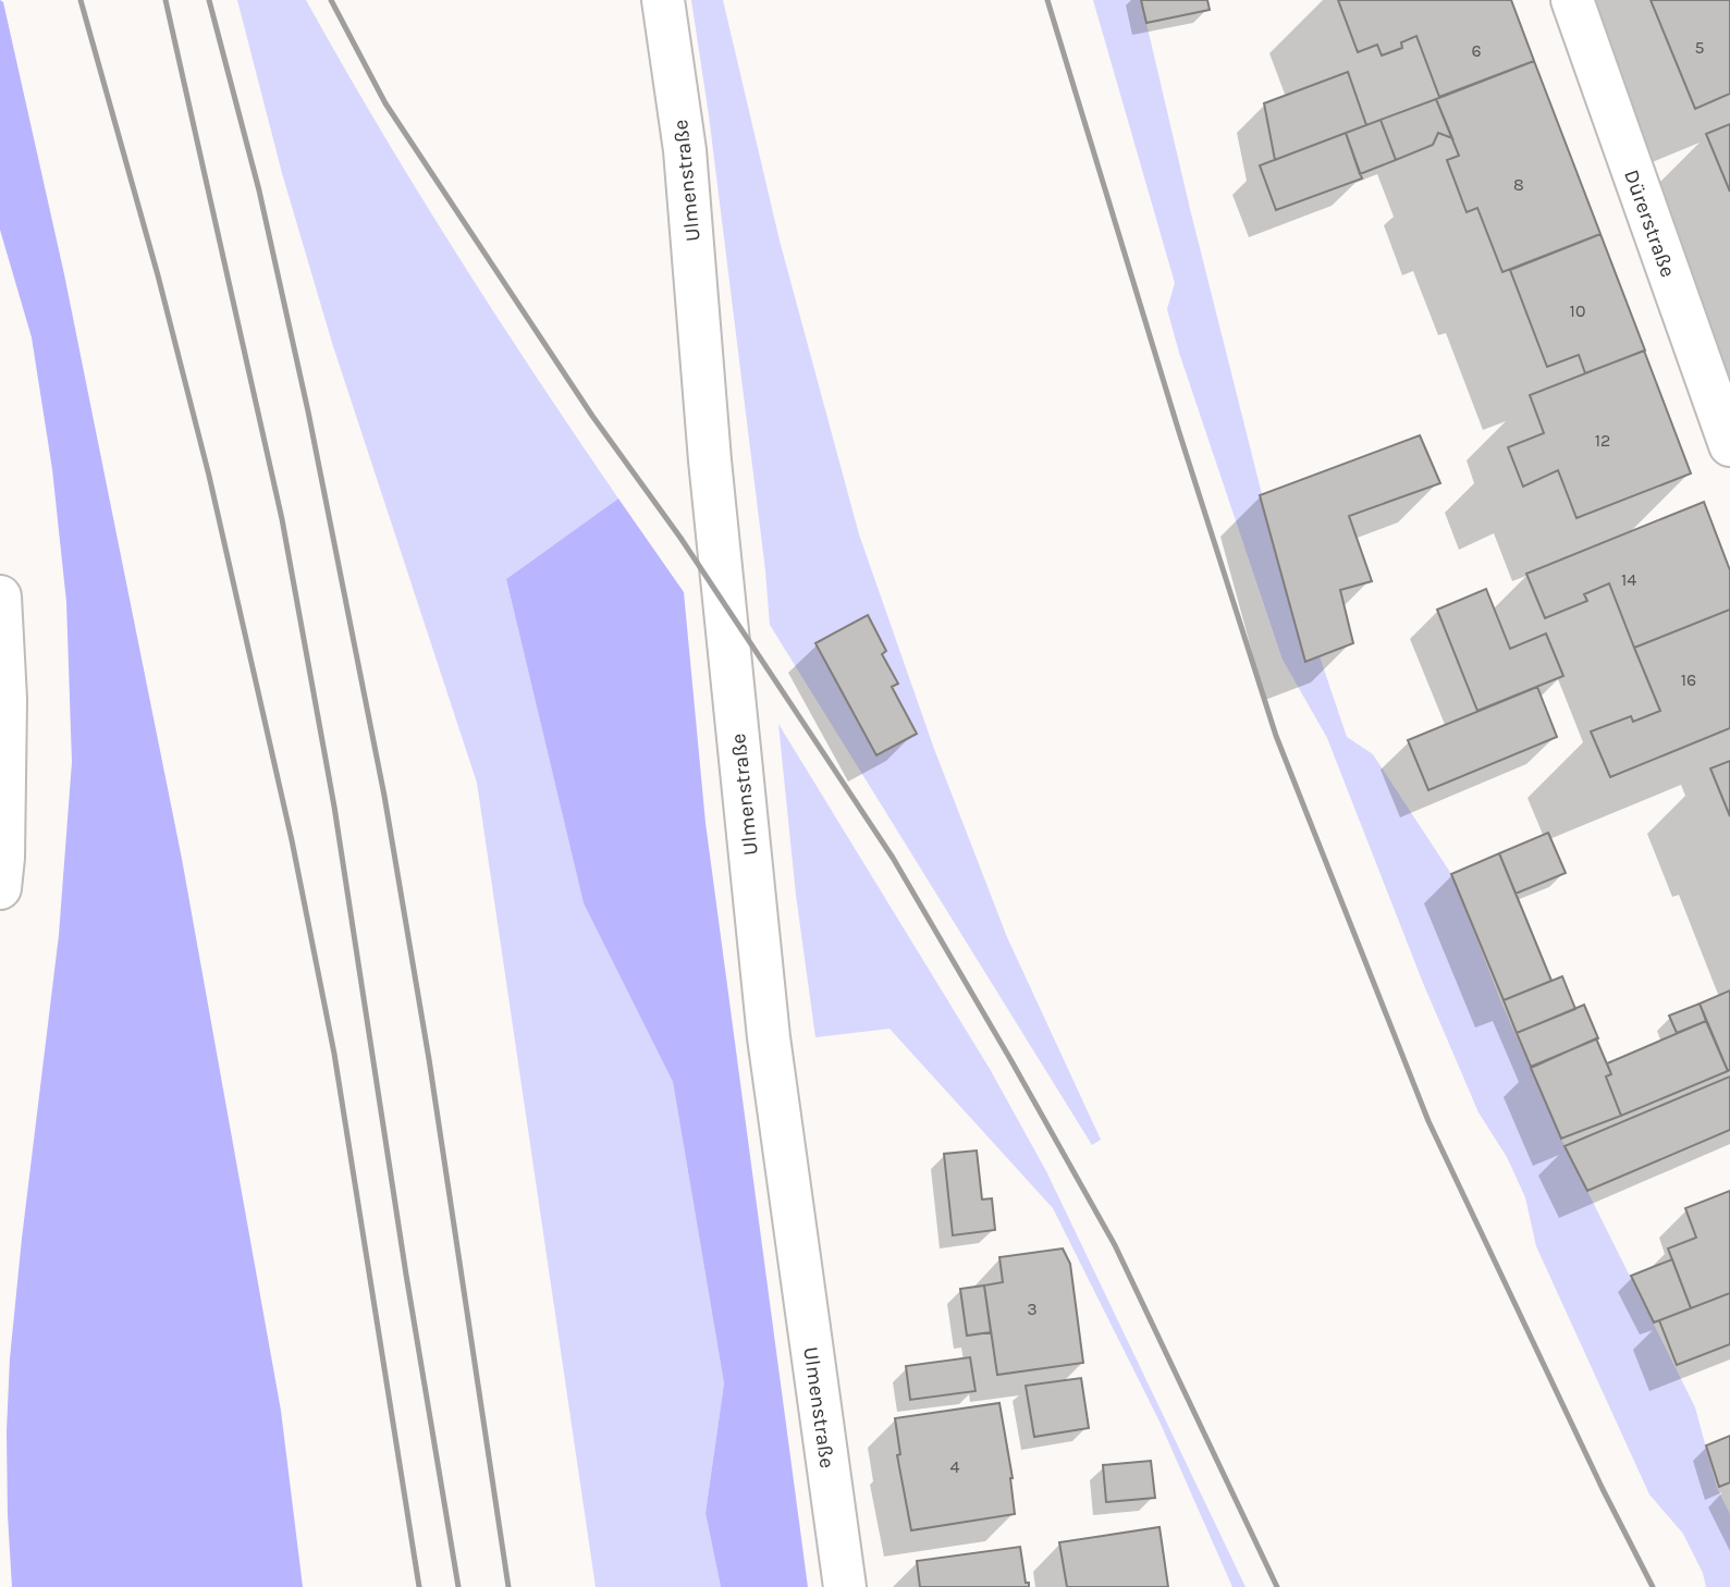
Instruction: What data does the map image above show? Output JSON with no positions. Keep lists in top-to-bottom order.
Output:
{
  "streets": {
    "street": ["Ulmenstraße", "Dürerstraße"]
  },
  "house_numbers": [
    "5",
    "6",
    "8",
    "10",
    "12",
    "14",
    "16",
    "3",
    "4"
  ]
}
